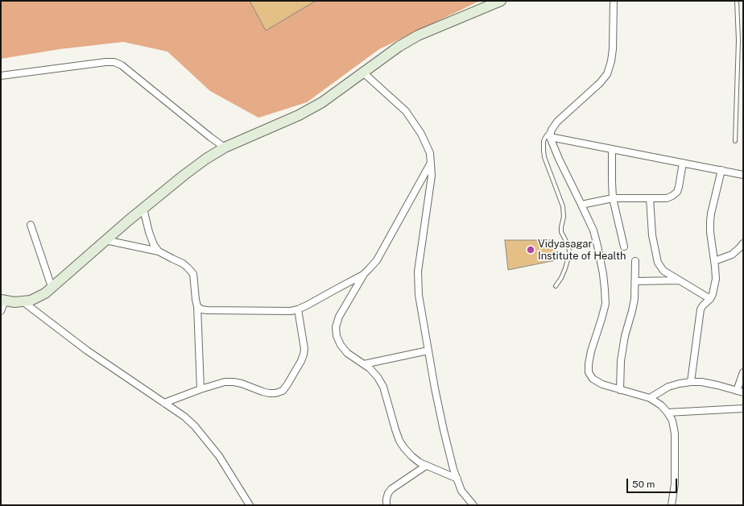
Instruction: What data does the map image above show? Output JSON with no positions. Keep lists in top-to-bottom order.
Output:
{
  "places": ["Vidyasagar Institute of Health"],
  "scale_bar": "50 m"
}
